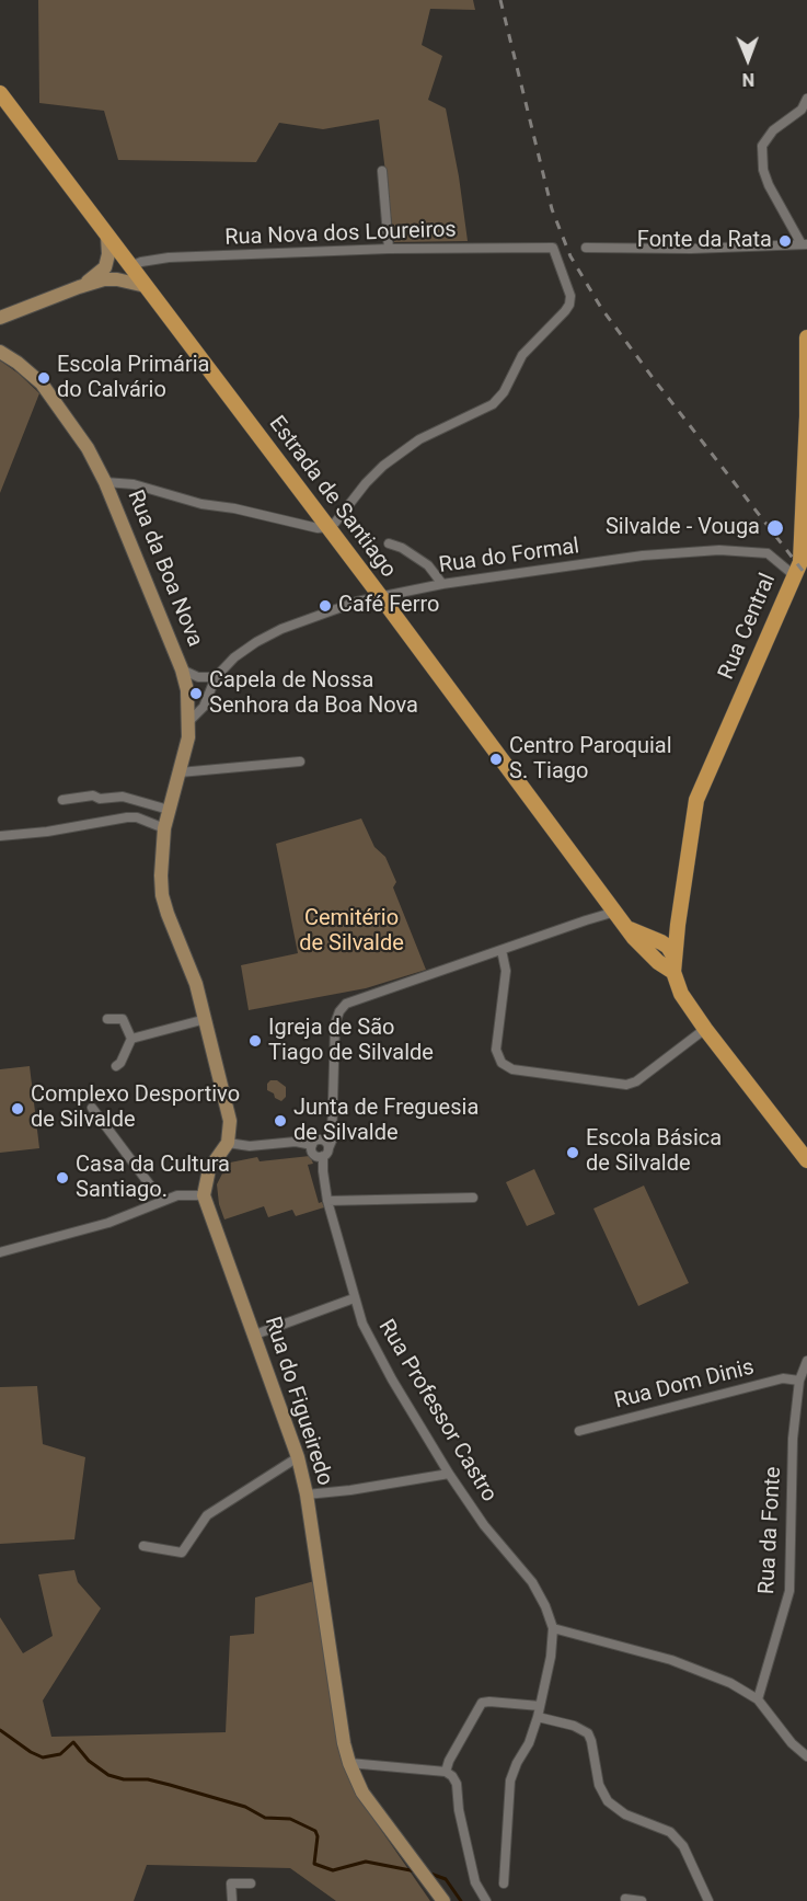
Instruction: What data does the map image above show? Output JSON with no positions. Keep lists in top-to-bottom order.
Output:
{
  "streets": {
    "main road": [
      "Estrada de Santiago",
      "Rua da Boa Nova",
      "Rua Central",
      "Rua do Figueiredo"
    ],
    "street": [
      "Rua Nova dos Loureiros",
      "Rua do Formal",
      "Rua Dom Dinis",
      "Rua Professor Castro",
      "Rua da Fonte"
    ]
  },
  "crossings": [
    ["Rua Nova dos Loureiros", "Estrada de Santiago"],
    ["Estrada de Santiago", "Rua do Formal"],
    ["Estrada de Santiago", "Rua Central"],
    ["Estrada de Santiago", "Rua Professor Castro"],
    ["Rua do Formal", "Rua Central"],
    ["Rua Dom Dinis", "Rua da Fonte"]
  ],
  "parks": ["Cemitério de Silvalde"],
  "places": [
    "Fonte da Rata",
    "Escola Primária do Calvário",
    "Silvalde - Vouga",
    "Café Ferro",
    "Capela de Nossa Senhora da Boa Nova",
    "Centro Paroquial S. Tiago",
    "Igreja de São Tiago de Silvalde",
    "Complexo Desportivo de Silvalde",
    "Junta de Freguesia de Silvalde",
    "Escola Básica de Silvalde",
    "Casa da Cultura Santiago."
  ],
  "north": "bottom"
}
